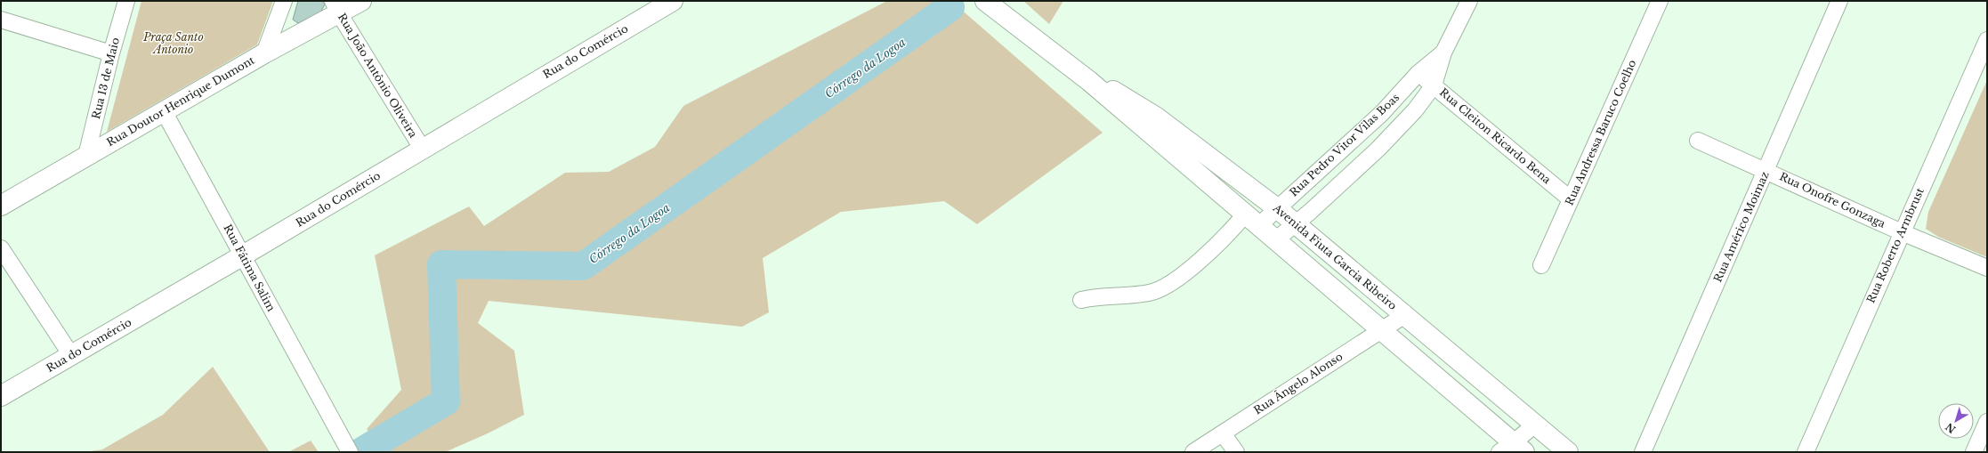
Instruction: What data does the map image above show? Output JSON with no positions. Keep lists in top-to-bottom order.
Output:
{
  "streets": {
    "main road": ["Rua do Comércio", "Rua Doutor Henrique Dumont", "Avenida Fiuta Garcia Ribeiro"],
    "street": [
      "Rua João Antônio Oliveira",
      "Rua 13 de Maio",
      "Rua Andressa Baruco Coelho",
      "Rua Cleiton Ricardo Bena",
      "Rua Pedro Vitor Vilas Boas",
      "Rua Onofre Gonzaga",
      "Rua Américo Moimaz",
      "Rua Roberto Armbrust",
      "Rua Fátima Salim",
      "Rua Ângelo Alonso"
    ]
  },
  "crossings": [
    ["Rua do Comércio", "Rua João Antônio Oliveira"],
    ["Rua do Comércio", "Rua Fátima Salim"],
    ["Rua João Antônio Oliveira", "Rua Doutor Henrique Dumont"],
    ["Rua 13 de Maio", "Rua Doutor Henrique Dumont"],
    ["Rua Doutor Henrique Dumont", "Rua Fátima Salim"],
    ["Rua Andressa Baruco Coelho", "Rua Cleiton Ricardo Bena"],
    ["Rua Cleiton Ricardo Bena", "Rua Pedro Vitor Vilas Boas"],
    ["Rua Pedro Vitor Vilas Boas", "Avenida Fiuta Garcia Ribeiro"],
    ["Rua Onofre Gonzaga", "Rua Américo Moimaz"],
    ["Rua Onofre Gonzaga", "Rua Roberto Armbrust"],
    ["Avenida Fiuta Garcia Ribeiro", "Rua Ângelo Alonso"]
  ],
  "water": ["Córrego da Logoa"],
  "parks": ["Praça Santo Antonio"],
  "north": "bottom left"
}
